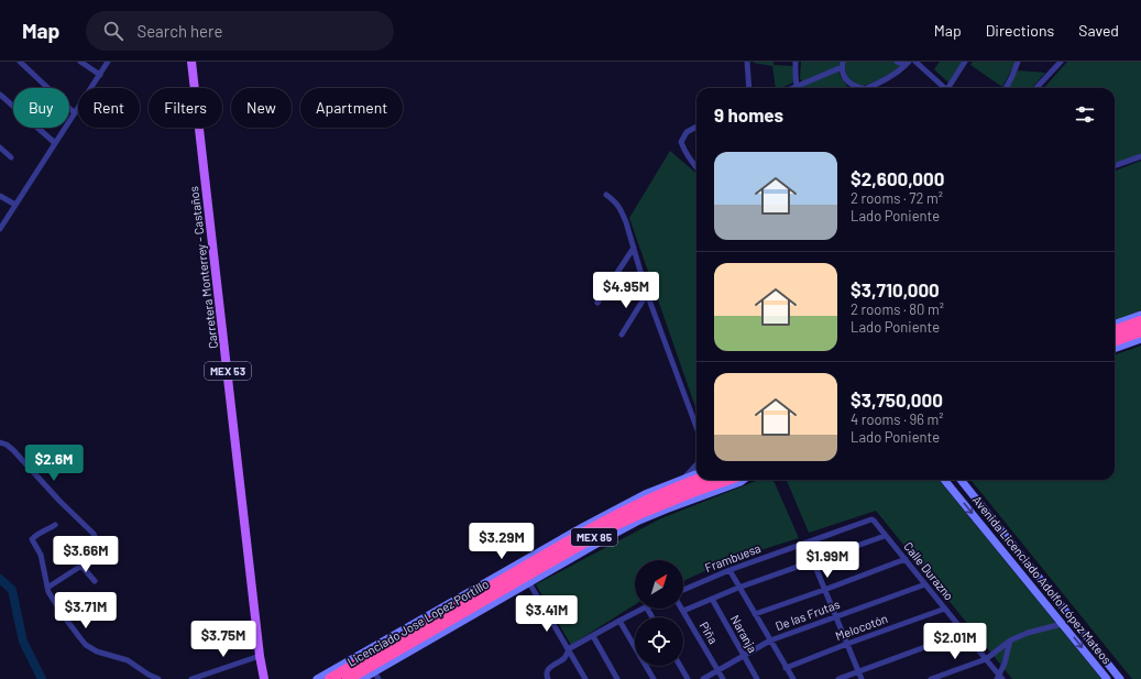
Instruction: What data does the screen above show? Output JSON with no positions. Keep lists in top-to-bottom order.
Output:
{
  "streets": {
    "highway": ["MEX 85", "Licenciado Jose Lopez Portillo"],
    "main road": ["Carretera Monterrey - Castaños", "MEX 53"],
    "street": [
      "Frambuesa",
      "Calle Durazno",
      "Avenida Licenciado Adolfo López Mateos",
      "De las Frutas",
      "Melocotón",
      "Piña",
      "Naranja"
    ]
  },
  "crossings": [
    ["Frambuesa", "Calle Durazno"],
    ["Calle Durazno", "De las Frutas"],
    ["Calle Durazno", "Melocotón"],
    ["De las Frutas", "Piña"],
    ["De las Frutas", "Naranja"]
  ],
  "north": "top right",
  "page": {
    "header": "Map",
    "search": "Search here",
    "nav": ["Map", "Directions", "Saved"],
    "chip": [
      "Buy",
      "Rent",
      "Filters",
      "New",
      "Apartment"
    ],
    "heading": "9 homes",
    "list": [
      {
        "name": "$2,600,000",
        "note": "2 rooms · 72 m² · Lado Poniente"
      },
      {
        "name": "$3,710,000",
        "note": "2 rooms · 80 m² · Lado Poniente"
      },
      {
        "name": "$3,750,000",
        "note": "4 rooms · 96 m² · Lado Poniente"
      }
    ],
    "price": [
      "$4.95M",
      "$2.6M",
      "$3.29M",
      "$3.66M",
      "$1.99M",
      "$3.71M",
      "$3.41M",
      "$3.75M",
      "$2.01M"
    ]
  }
}
